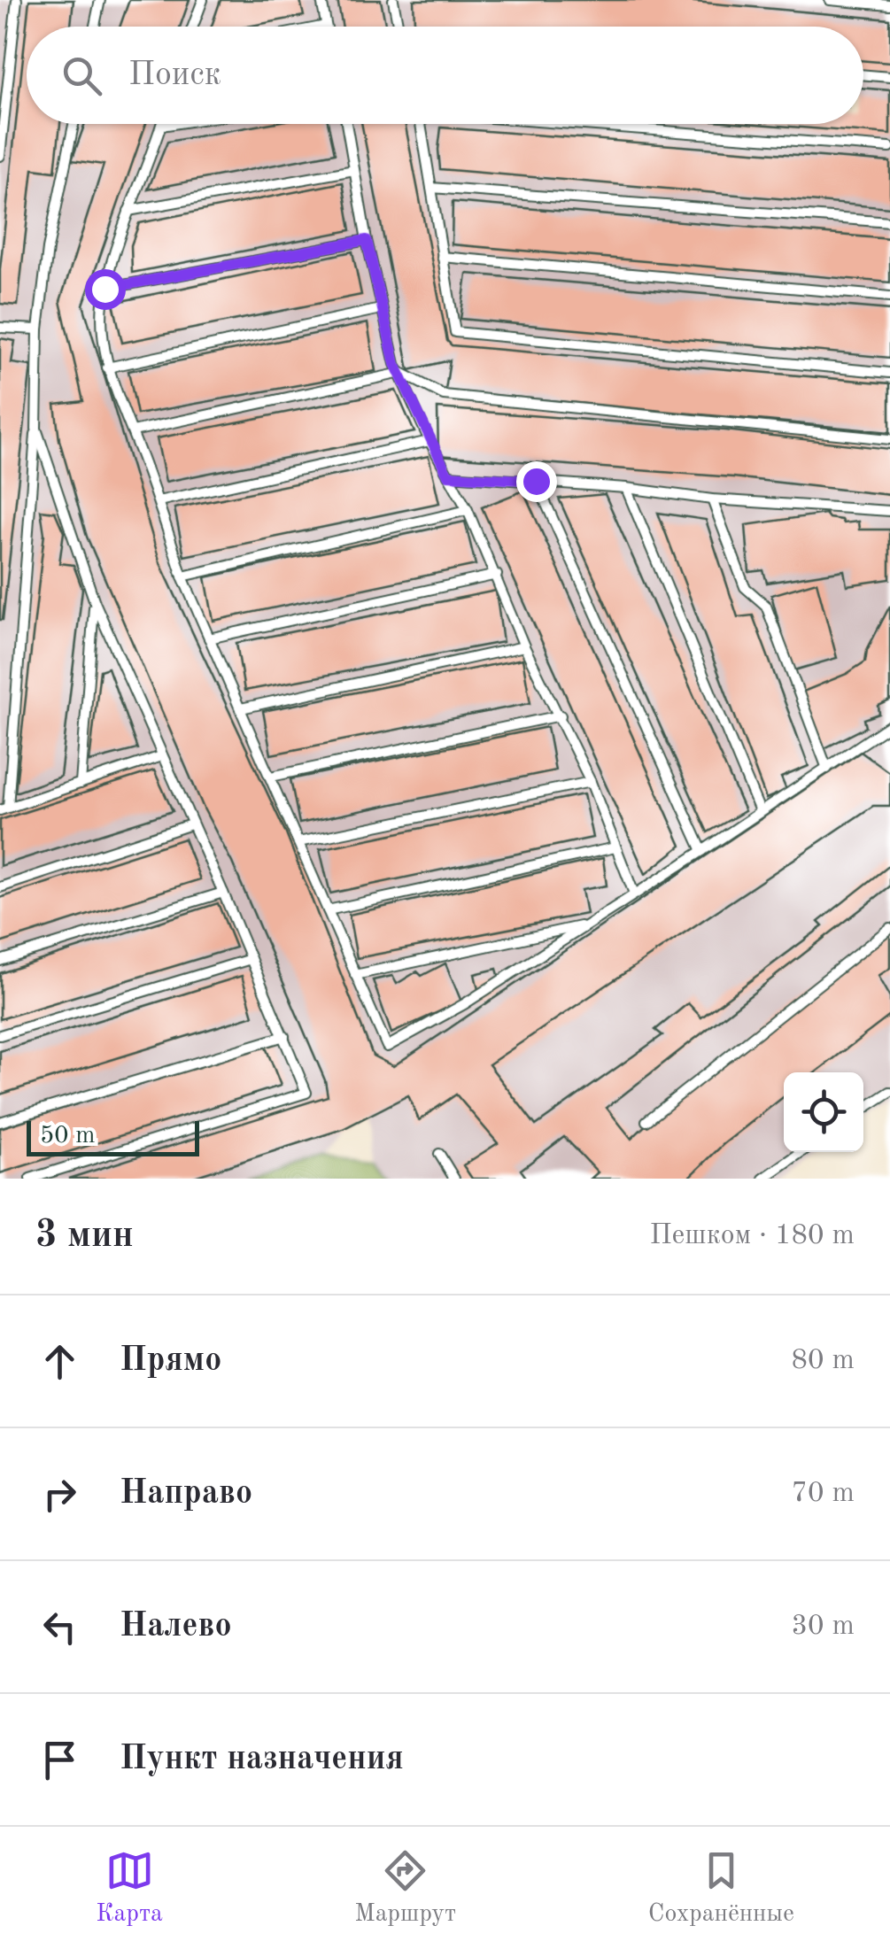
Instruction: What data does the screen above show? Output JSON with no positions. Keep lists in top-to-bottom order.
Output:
{
  "scale_bar": "50 m",
  "page": {
    "search": "Поиск",
    "scale": "50 m",
    "heading": ["3 мин", "Пешком · 180 m"],
    "list": [
      ["Прямо", "80 m"],
      ["Направо", "70 m"],
      ["Налево", "30 m"],
      "Пункт назначения"
    ],
    "nav": ["Карта", "Маршрут", "Сохранённые"]
  }
}
